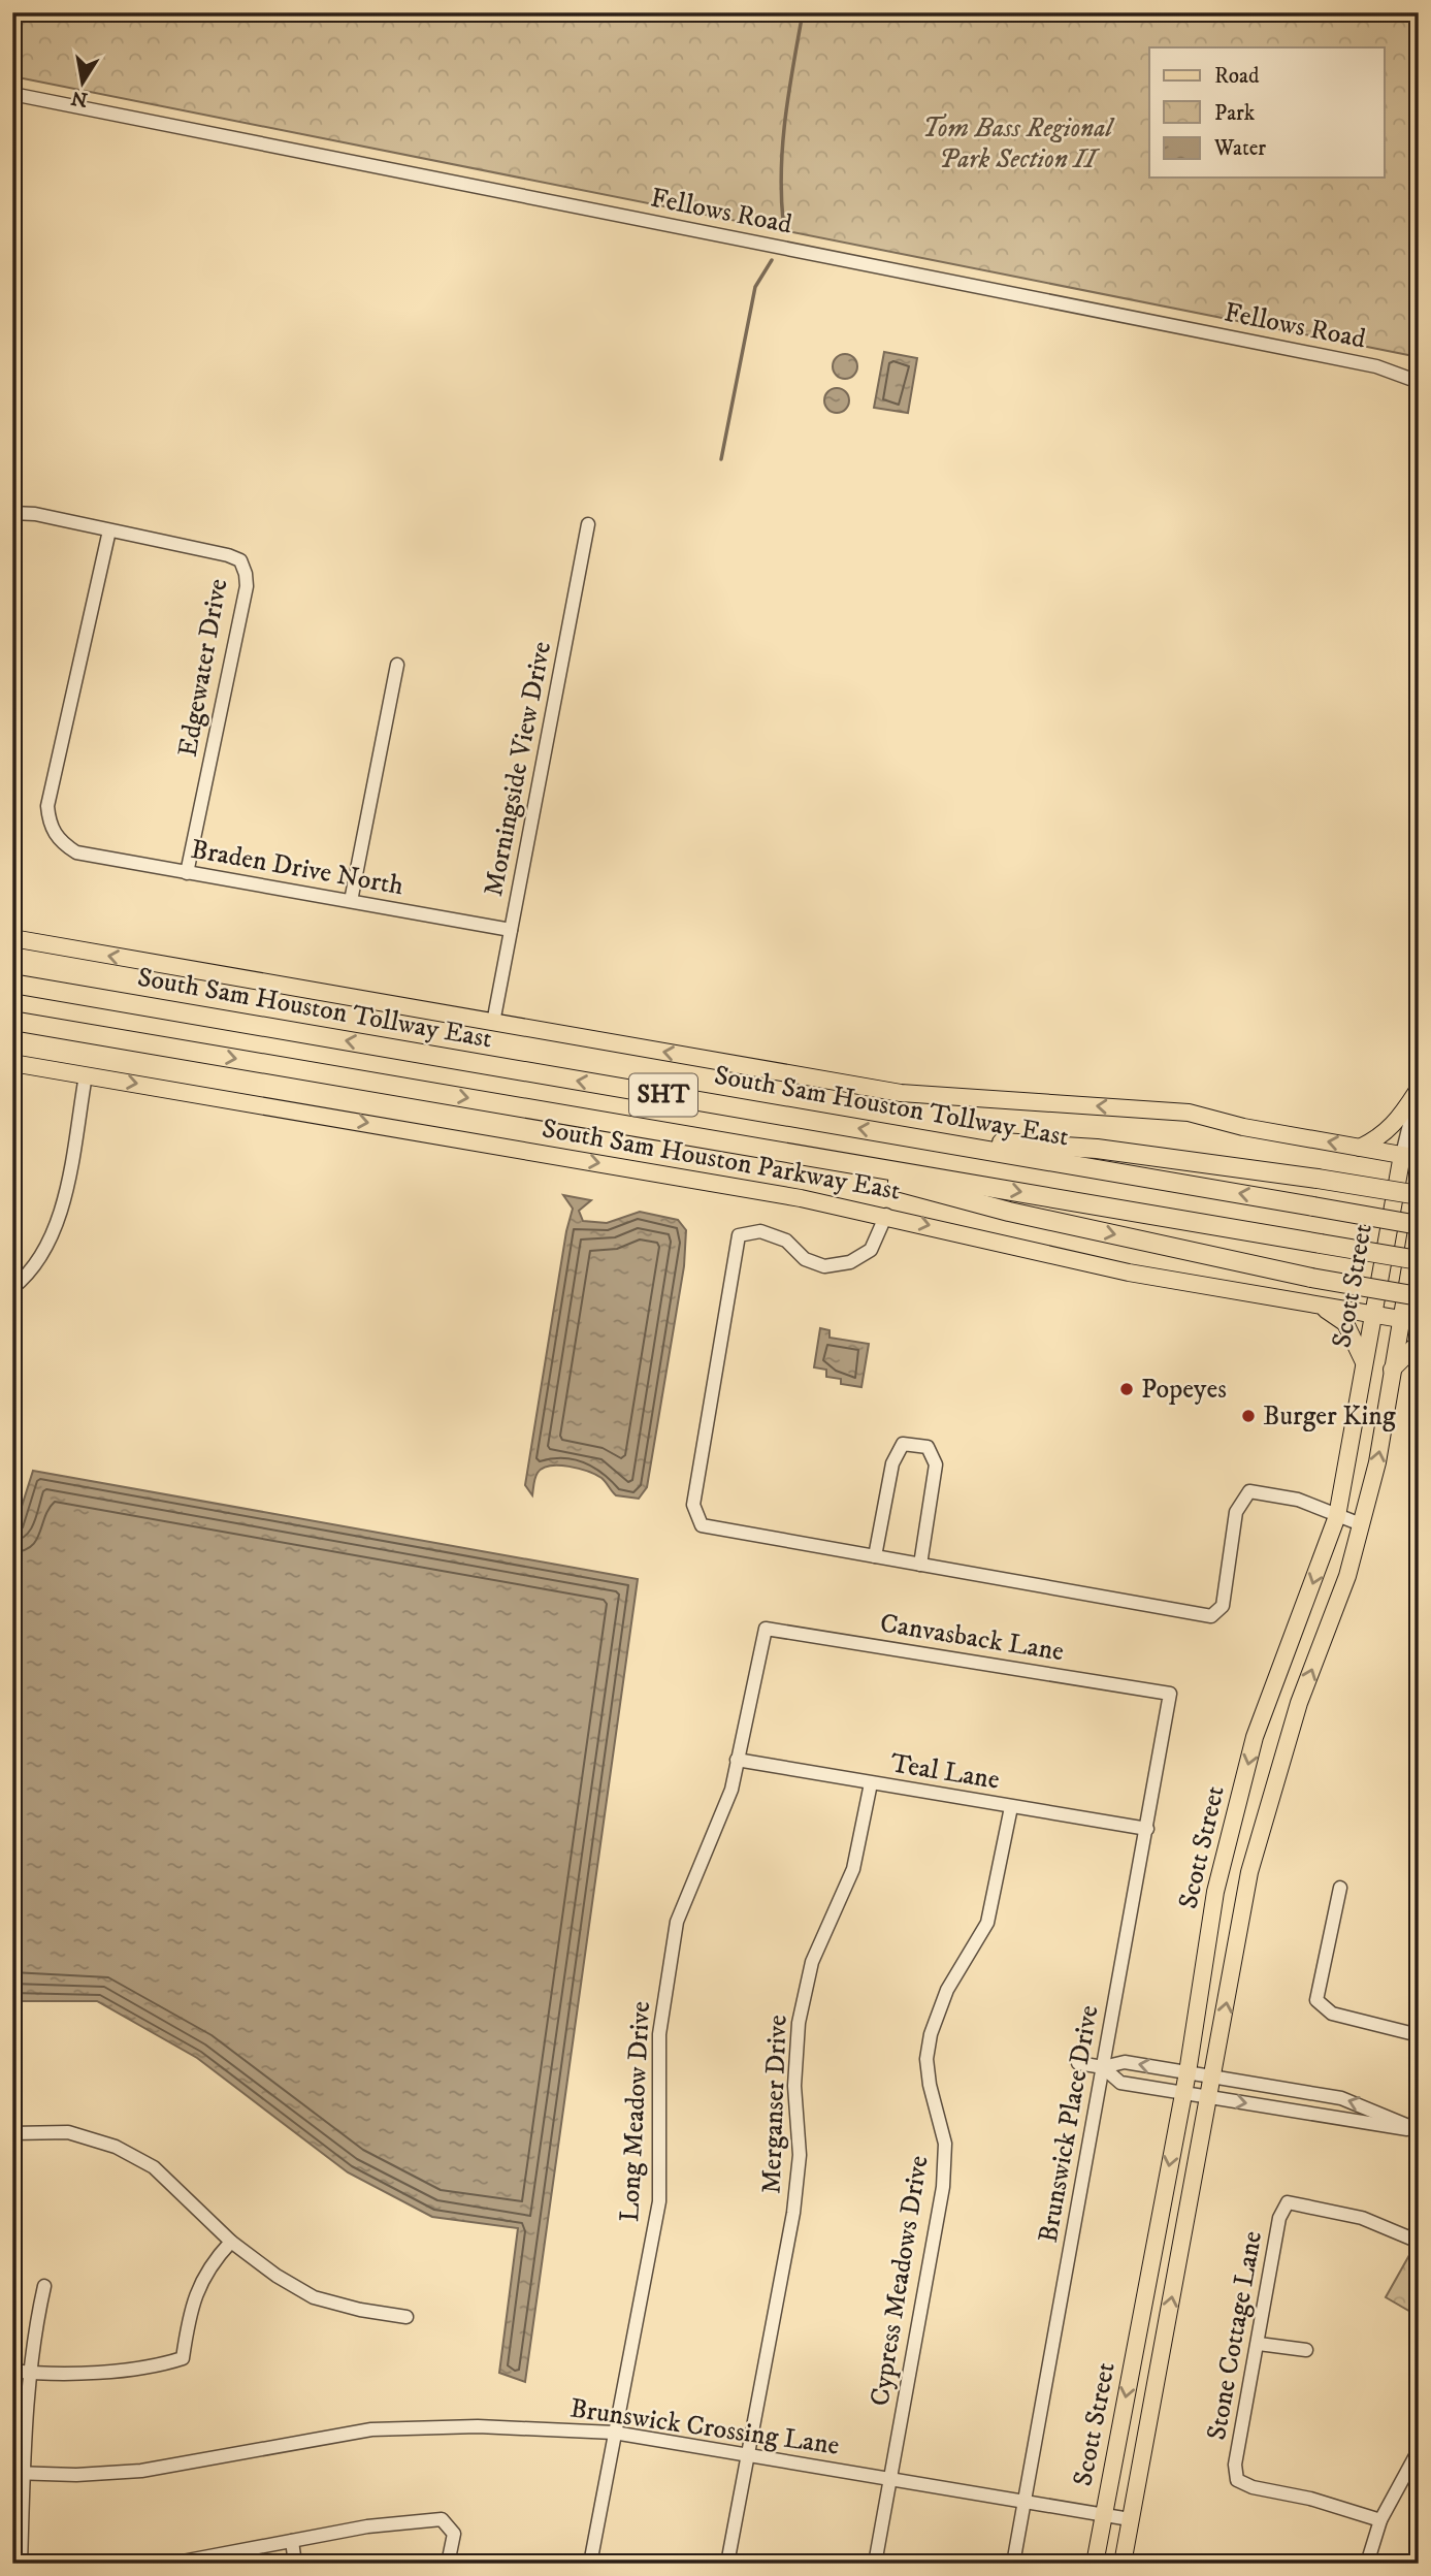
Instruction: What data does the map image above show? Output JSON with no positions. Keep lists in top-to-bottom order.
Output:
{
  "streets": {
    "highway": ["South Sam Houston Tollway East", "SHT"],
    "main road": ["South Sam Houston Parkway East", "Scott Street"],
    "street": [
      "Fellows Road",
      "Edgewater Drive",
      "Morningside View Drive",
      "Braden Drive North",
      "Canvasback Lane",
      "Teal Lane",
      "Merganser Drive",
      "Long Meadow Drive",
      "Brunswick Place Drive",
      "Cypress Meadows Drive",
      "Stone Cottage Lane",
      "Brunswick Crossing Lane"
    ]
  },
  "crossings": [
    ["Edgewater Drive", "Braden Drive North"],
    ["Morningside View Drive", "Braden Drive North"],
    ["South Sam Houston Parkway East", "Scott Street"],
    ["Scott Street", "Brunswick Crossing Lane"],
    ["Canvasback Lane", "Long Meadow Drive"],
    ["Canvasback Lane", "Brunswick Place Drive"],
    ["Teal Lane", "Merganser Drive"],
    ["Teal Lane", "Long Meadow Drive"],
    ["Teal Lane", "Brunswick Place Drive"],
    ["Teal Lane", "Cypress Meadows Drive"],
    ["Merganser Drive", "Brunswick Crossing Lane"],
    ["Long Meadow Drive", "Brunswick Crossing Lane"],
    ["Brunswick Place Drive", "Brunswick Crossing Lane"],
    ["Cypress Meadows Drive", "Brunswick Crossing Lane"]
  ],
  "parks": ["Tom Bass Regional Park Section II"],
  "places": ["Popeyes", "Burger King"],
  "legend": ["Road", "Park", "Water"],
  "north": "bottom"
}
